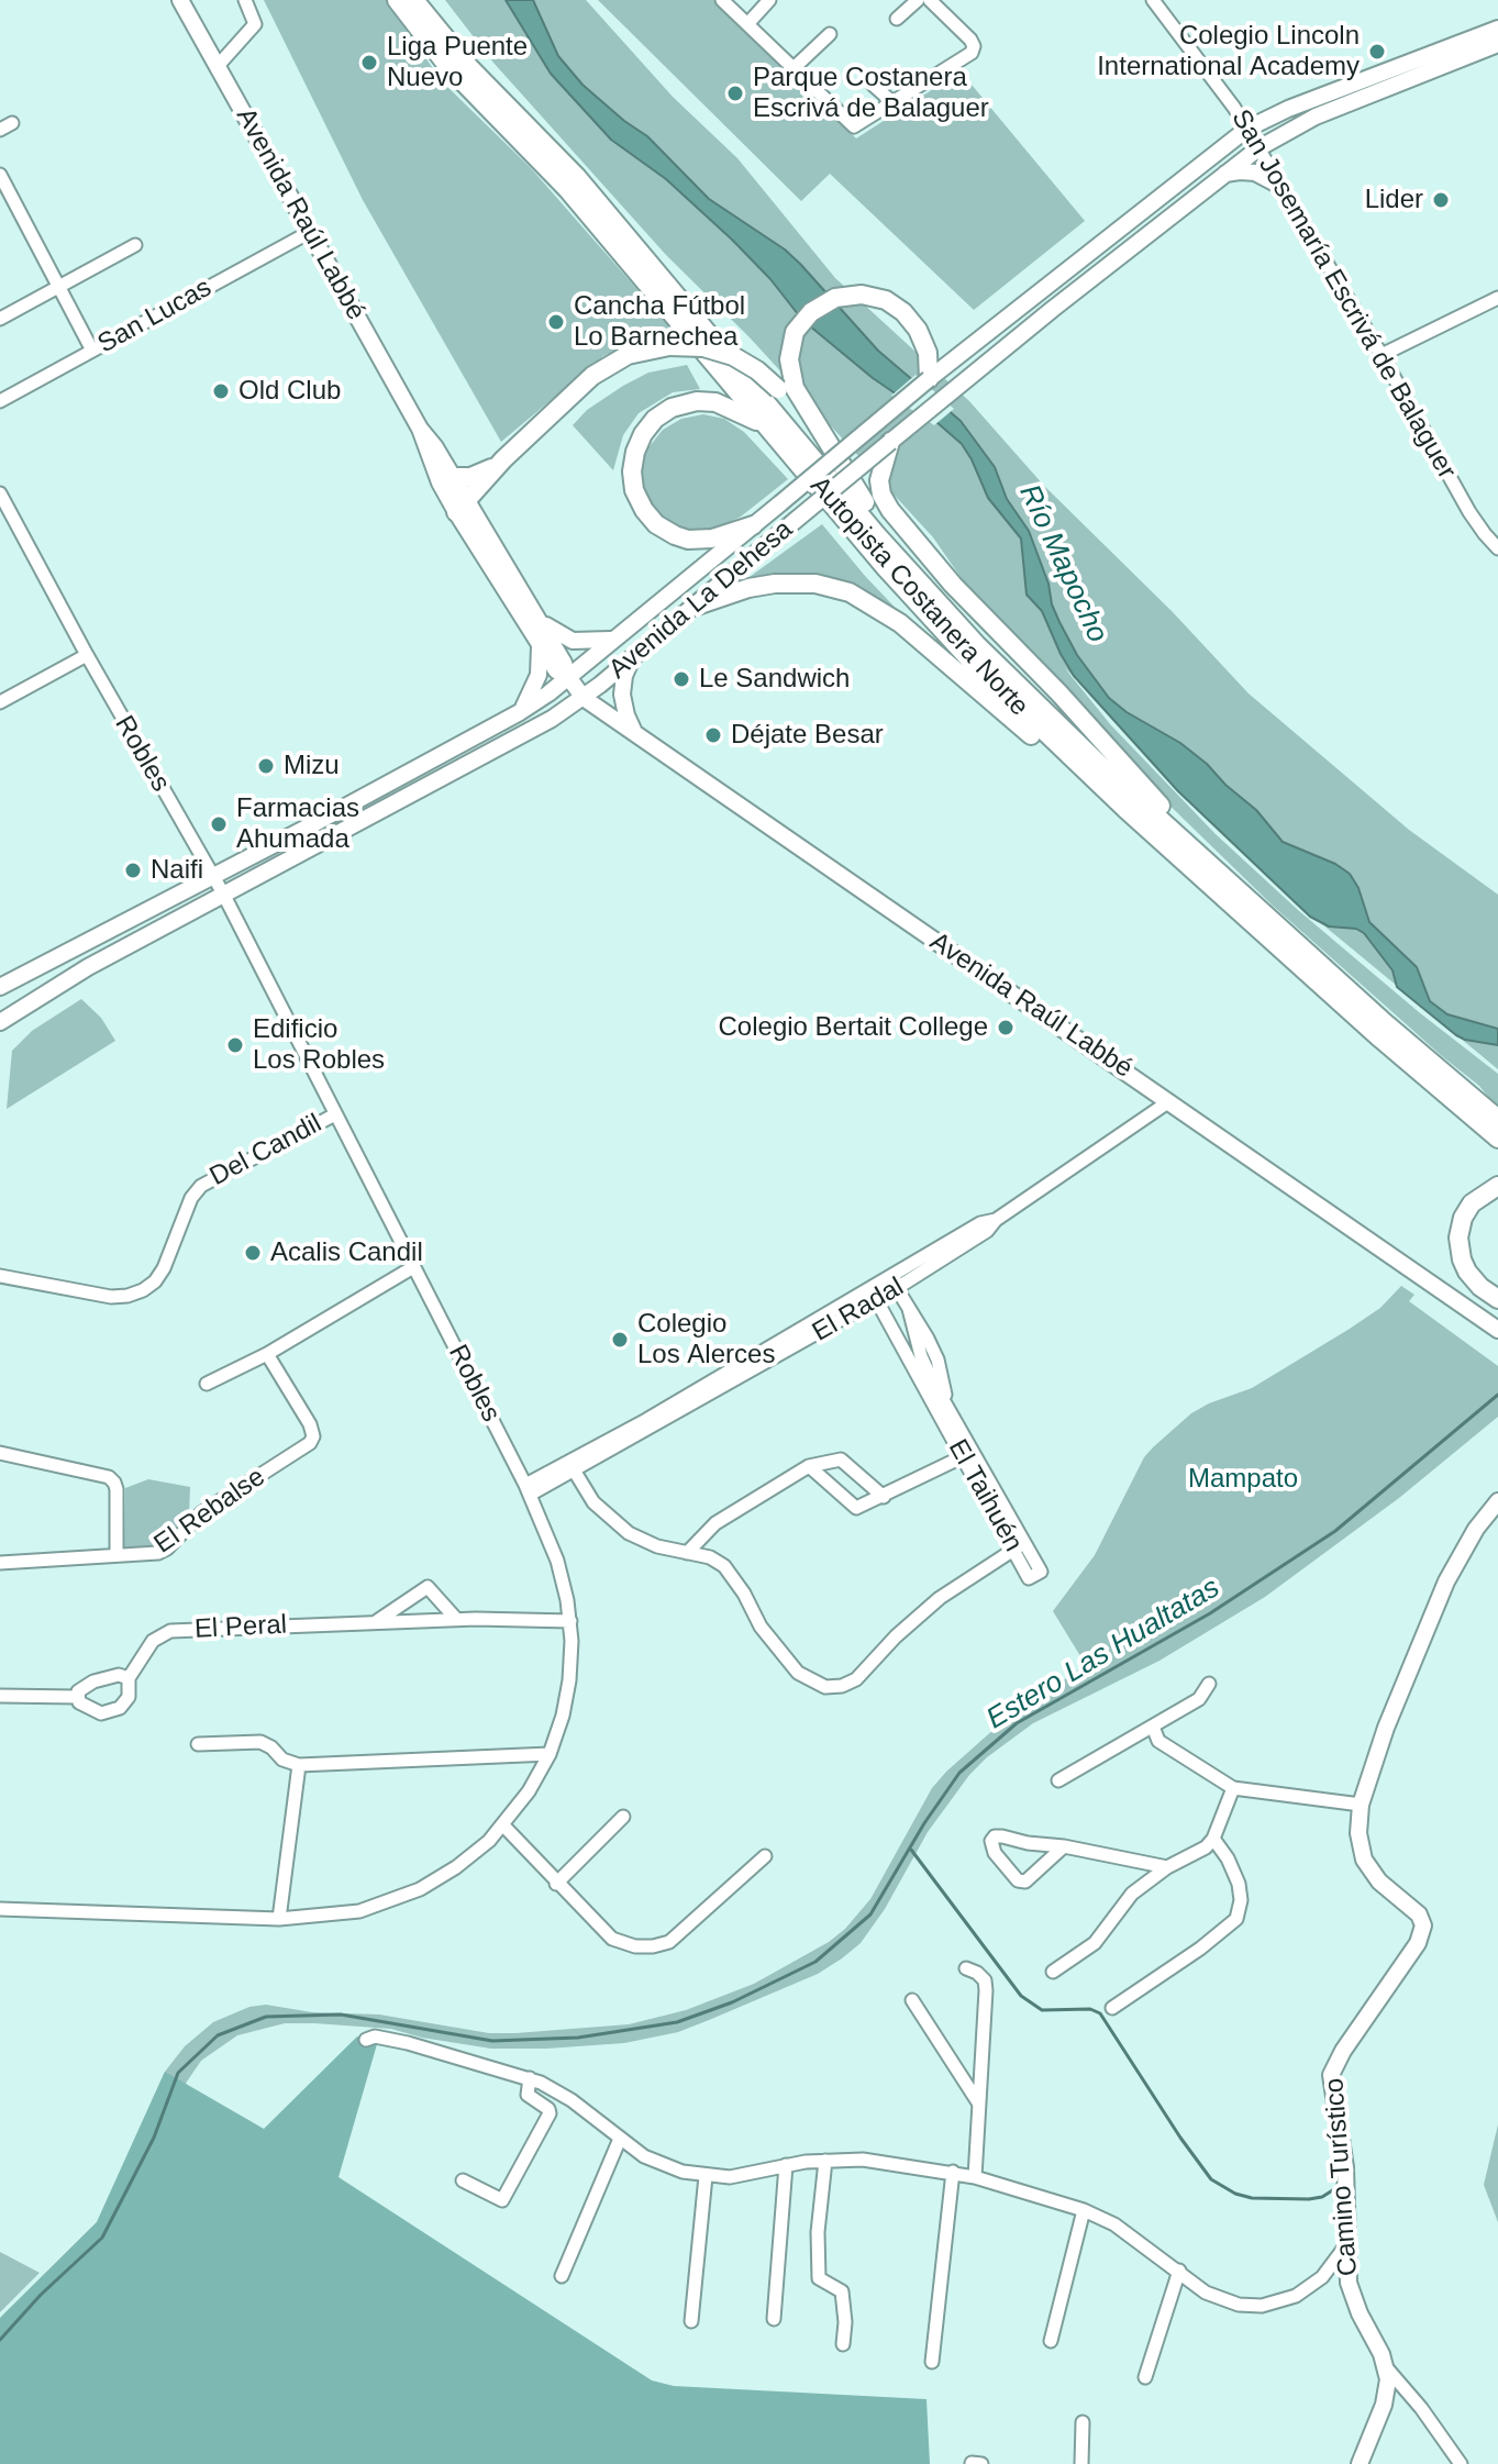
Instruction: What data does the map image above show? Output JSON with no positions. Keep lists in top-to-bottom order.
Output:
{
  "streets": {
    "highway": ["Autopista Costanera Norte"],
    "main road": ["Avenida Raúl Labbé", "Avenida La Dehesa", "Camino Turístico"],
    "street": [
      "San Josemaría Escrivá de Balaguer",
      "San Lucas",
      "Robles",
      "Del Candil",
      "El Radal",
      "El Taihuén",
      "El Rebalse",
      "El Peral"
    ]
  },
  "crossings": [
    ["Avenida Raúl Labbé", "San Lucas"],
    ["Avenida Raúl Labbé", "Avenida La Dehesa"],
    ["Avenida Raúl Labbé", "El Radal"],
    ["San Josemaría Escrivá de Balaguer", "Avenida La Dehesa"],
    ["Avenida La Dehesa", "Robles"],
    ["Robles", "Del Candil"],
    ["Robles", "El Radal"],
    ["Robles", "El Peral"],
    ["El Radal", "El Taihuén"]
  ],
  "water": ["Río Mapocho", "Estero Las Hualtatas"],
  "parks": ["Mampato"],
  "places": [
    "Colegio Lincoln International Academy",
    "Liga Puente Nuevo",
    "Parque Costanera Escrivá de Balaguer",
    "Lider",
    "Cancha Fútbol Lo Barnechea",
    "Old Club",
    "Le Sandwich",
    "Déjate Besar",
    "Mizu",
    "Farmacias Ahumada",
    "Naifi",
    "Colegio Bertait College",
    "Edificio Los Robles",
    "Acalis Candil",
    "Colegio Los Alerces"
  ]
}
